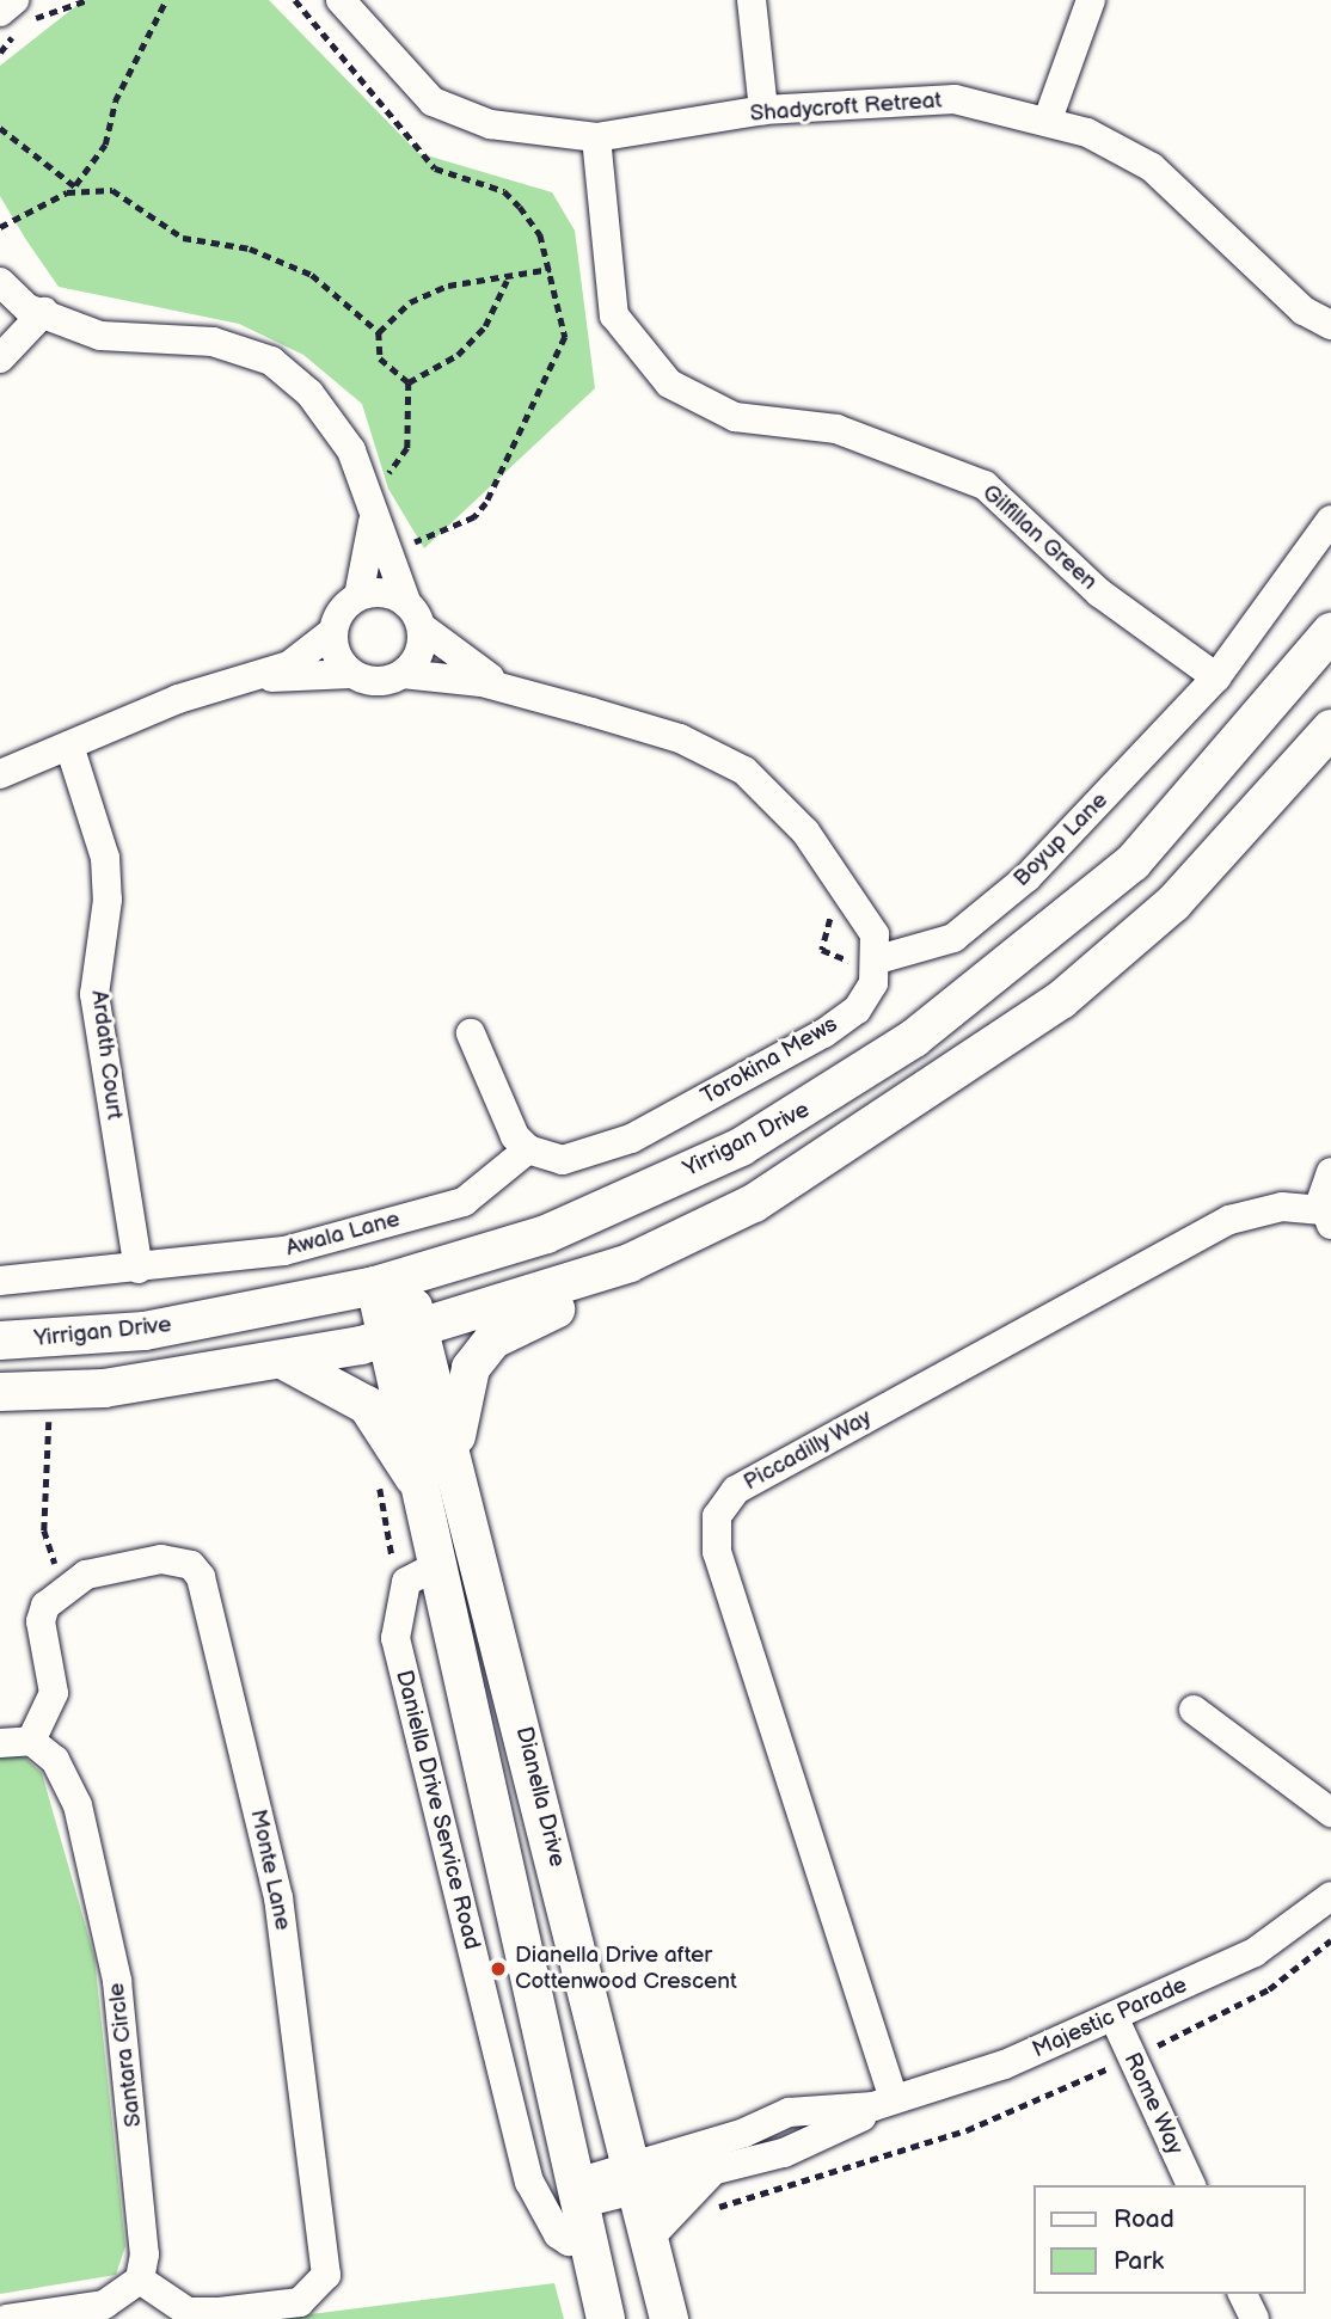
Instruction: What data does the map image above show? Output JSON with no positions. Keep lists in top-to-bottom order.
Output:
{
  "streets": {
    "main road": ["Yirrigan Drive", "Dianella Drive"],
    "street": [
      "Shadycroft Retreat",
      "Gilfillan Green",
      "Boyup Lane",
      "Ardath Court",
      "Torokina Mews",
      "Awala Lane",
      "Piccadilly Way",
      "Daniella Drive Service Road",
      "Monte Lane",
      "Majestic Parade",
      "Santara Circle",
      "Rome Way"
    ]
  },
  "crossings": [
    ["Shadycroft Retreat", "Gilfillan Green"],
    ["Gilfillan Green", "Boyup Lane"],
    ["Boyup Lane", "Torokina Mews"],
    ["Ardath Court", "Awala Lane"],
    ["Torokina Mews", "Awala Lane"],
    ["Yirrigan Drive", "Dianella Drive"],
    ["Piccadilly Way", "Majestic Parade"],
    ["Dianella Drive", "Daniella Drive Service Road"],
    ["Dianella Drive", "Majestic Parade"],
    ["Daniella Drive Service Road", "Majestic Parade"],
    ["Monte Lane", "Santara Circle"],
    ["Majestic Parade", "Rome Way"]
  ],
  "places": ["Dianella Drive after Cottenwood Crescent"],
  "legend": ["Road", "Park"]
}
